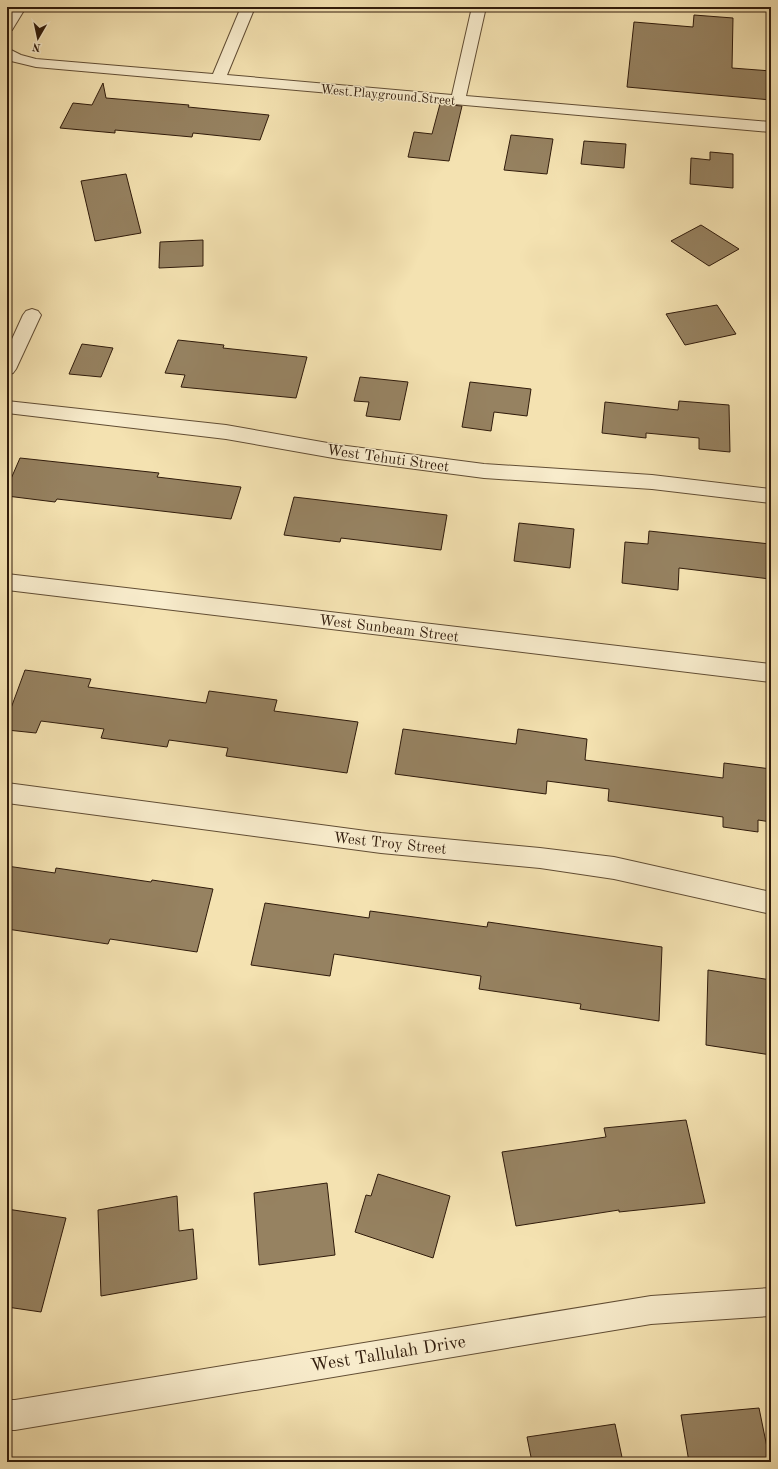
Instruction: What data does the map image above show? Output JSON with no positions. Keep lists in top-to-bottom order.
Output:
{
  "streets": {
    "street": [
      "West Playground Street",
      "West Tehuti Street",
      "West Sunbeam Street",
      "West Troy Street",
      "West Tallulah Drive"
    ]
  },
  "north": "bottom"
}
